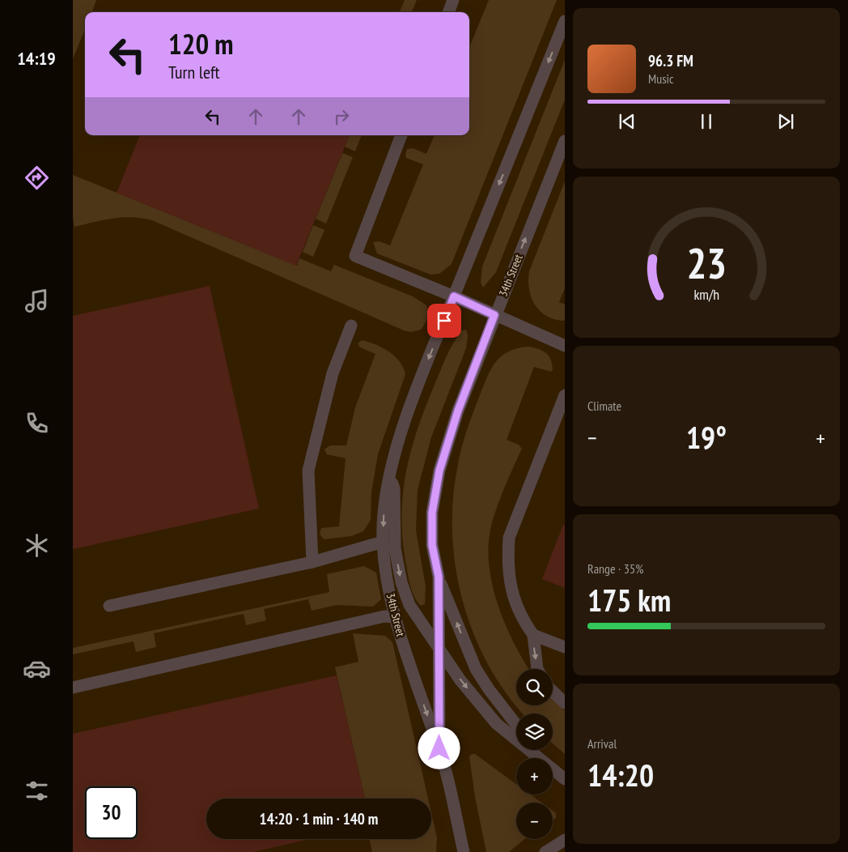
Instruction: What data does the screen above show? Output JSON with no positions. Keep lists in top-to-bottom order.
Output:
{
  "streets": {
    "street": ["34th Street"]
  },
  "page": {
    "tabs": "14:19",
    "turn": ["120 m", "Turn left"],
    "song": ["96.3 FM", "Music"],
    "tile": [
      "Climate",
      ["Range · 35%", "175 km"],
      ["Arrival", "14:20"]
    ],
    "heat": ["−", "19°", "+"],
    "map_buttons": ["+", "−"],
    "limit": "30",
    "trip": "14:20 · 1 min · 140 m",
    "gauge": ["23", "km/h"]
  }
}
